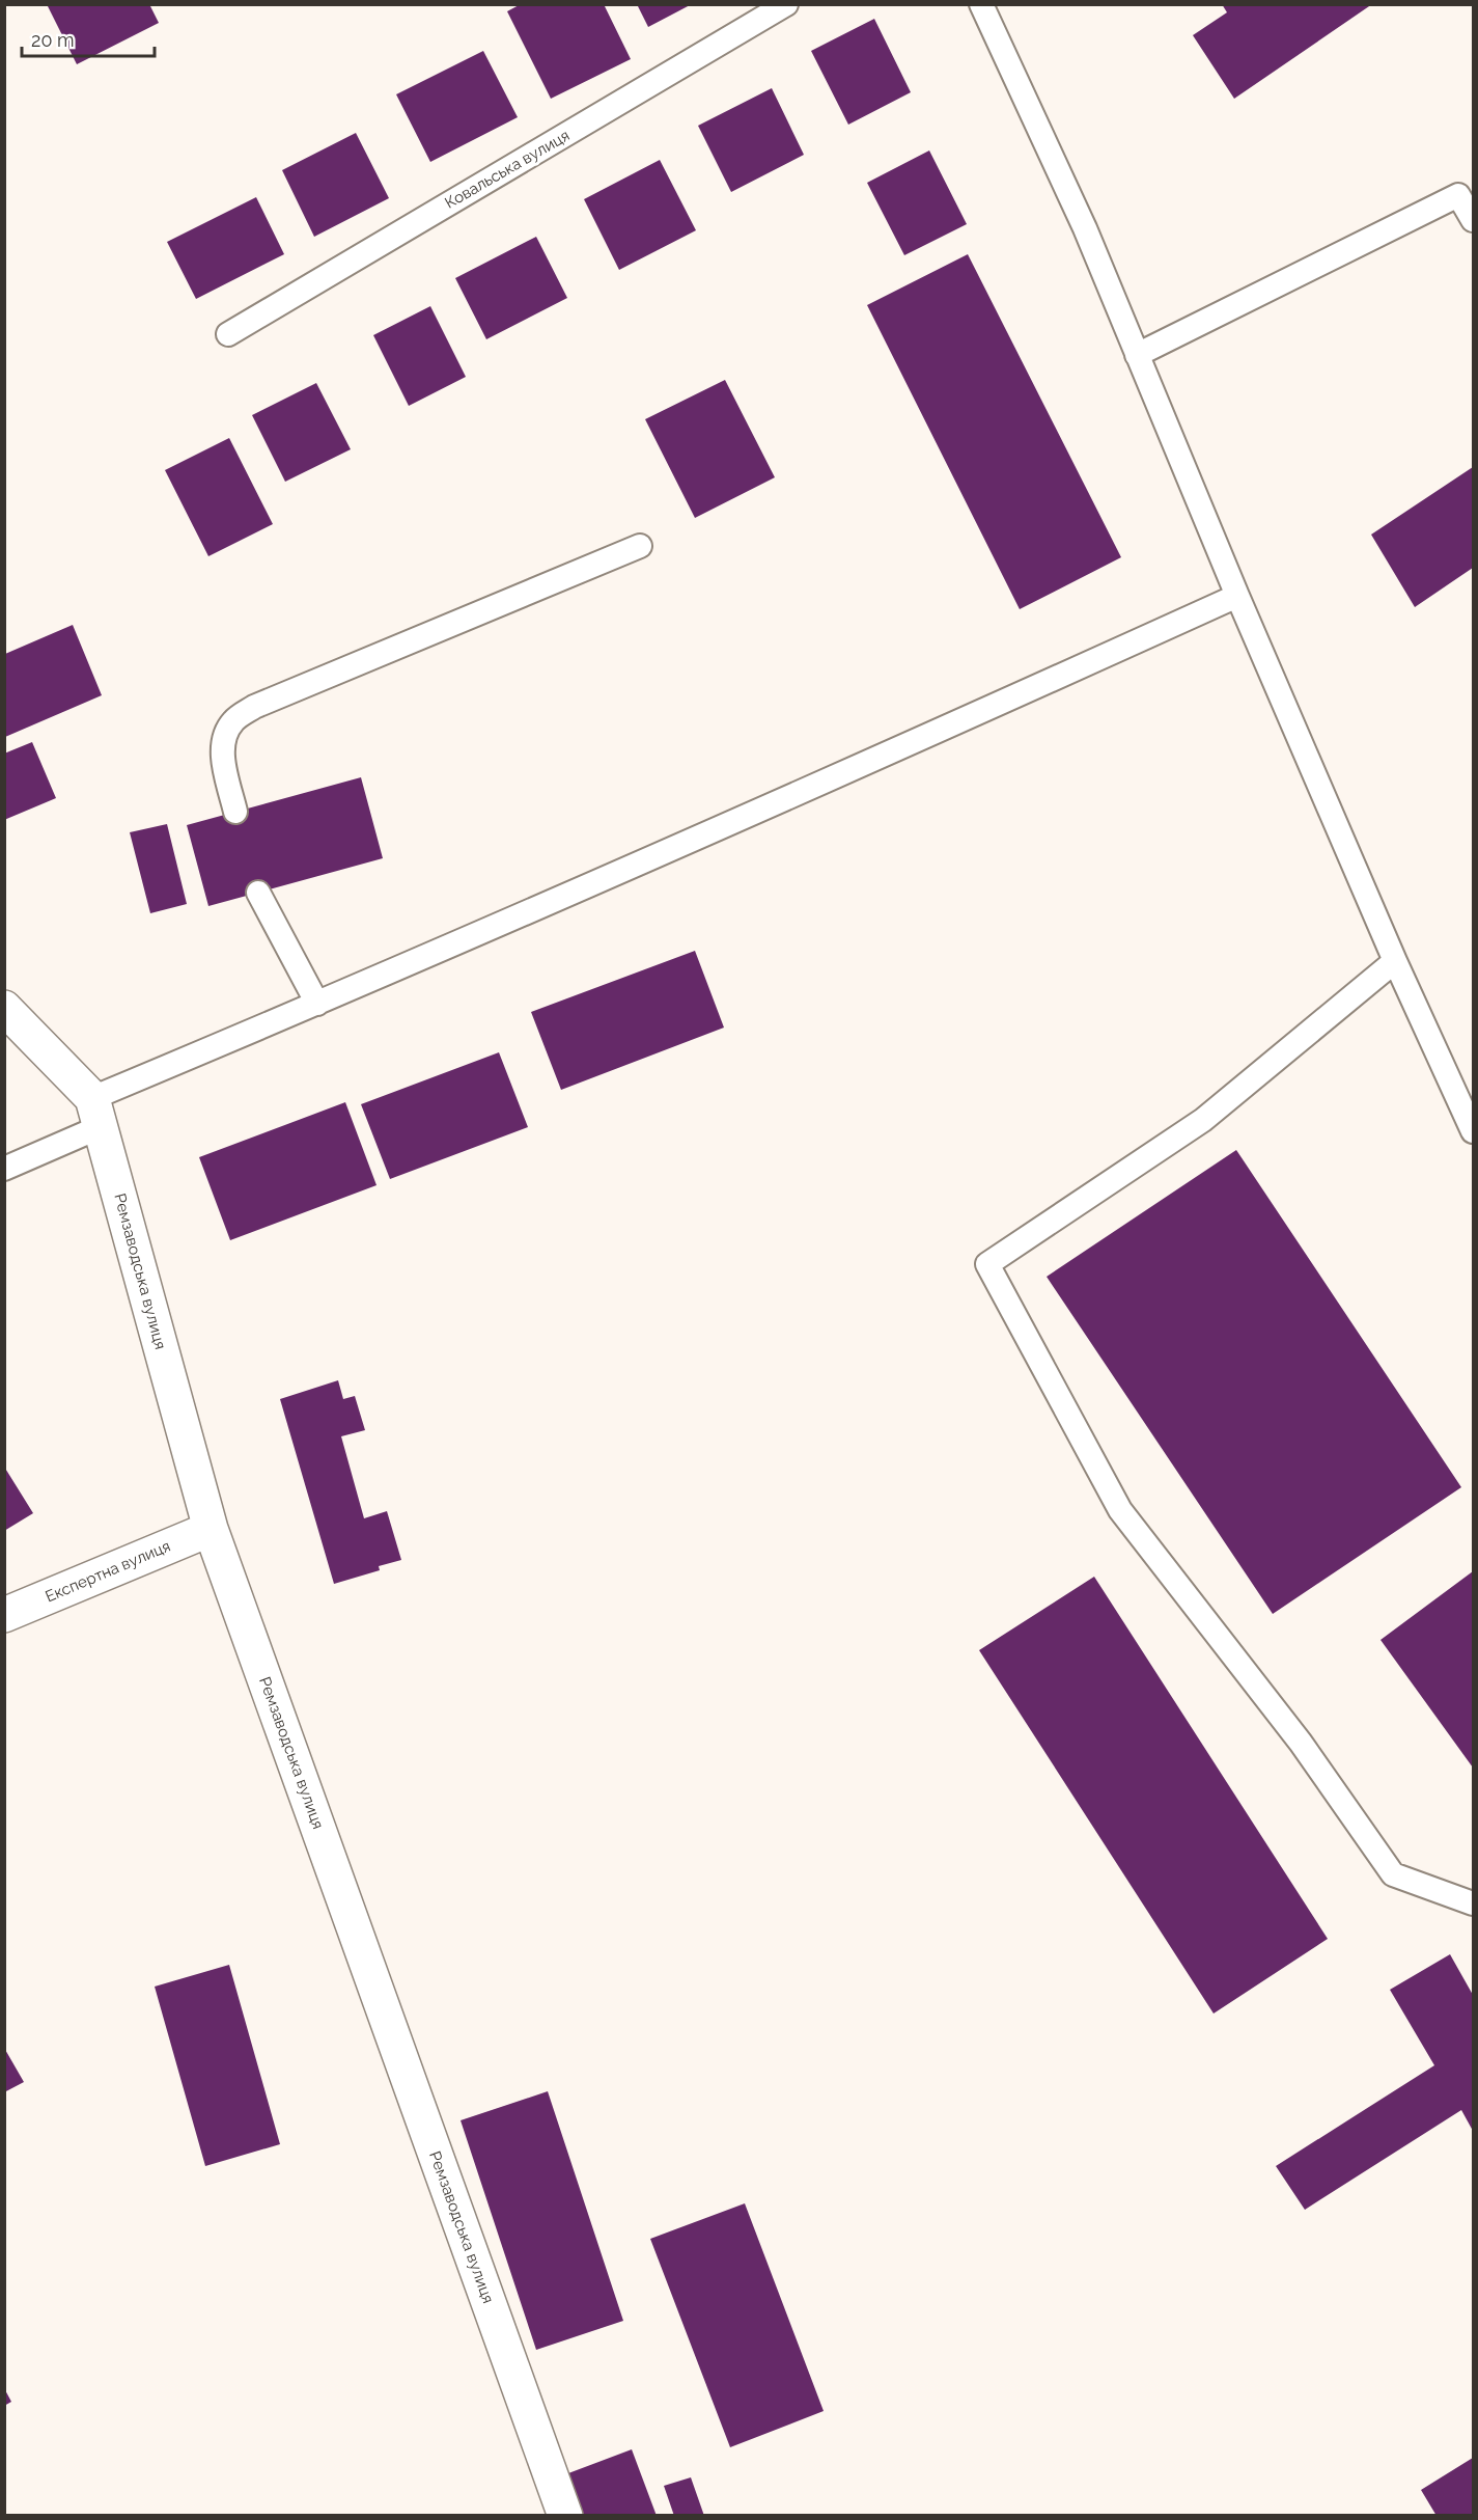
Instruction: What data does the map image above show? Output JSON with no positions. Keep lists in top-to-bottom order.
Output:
{
  "streets": {
    "street": ["Ремзаводська вулиця", "Експертна вулиця"],
    "lane": ["Ковальська вулиця"]
  },
  "crossings": [
    ["Ремзаводська вулиця", "Експертна вулиця"]
  ],
  "scale_bar": "20 m"
}
